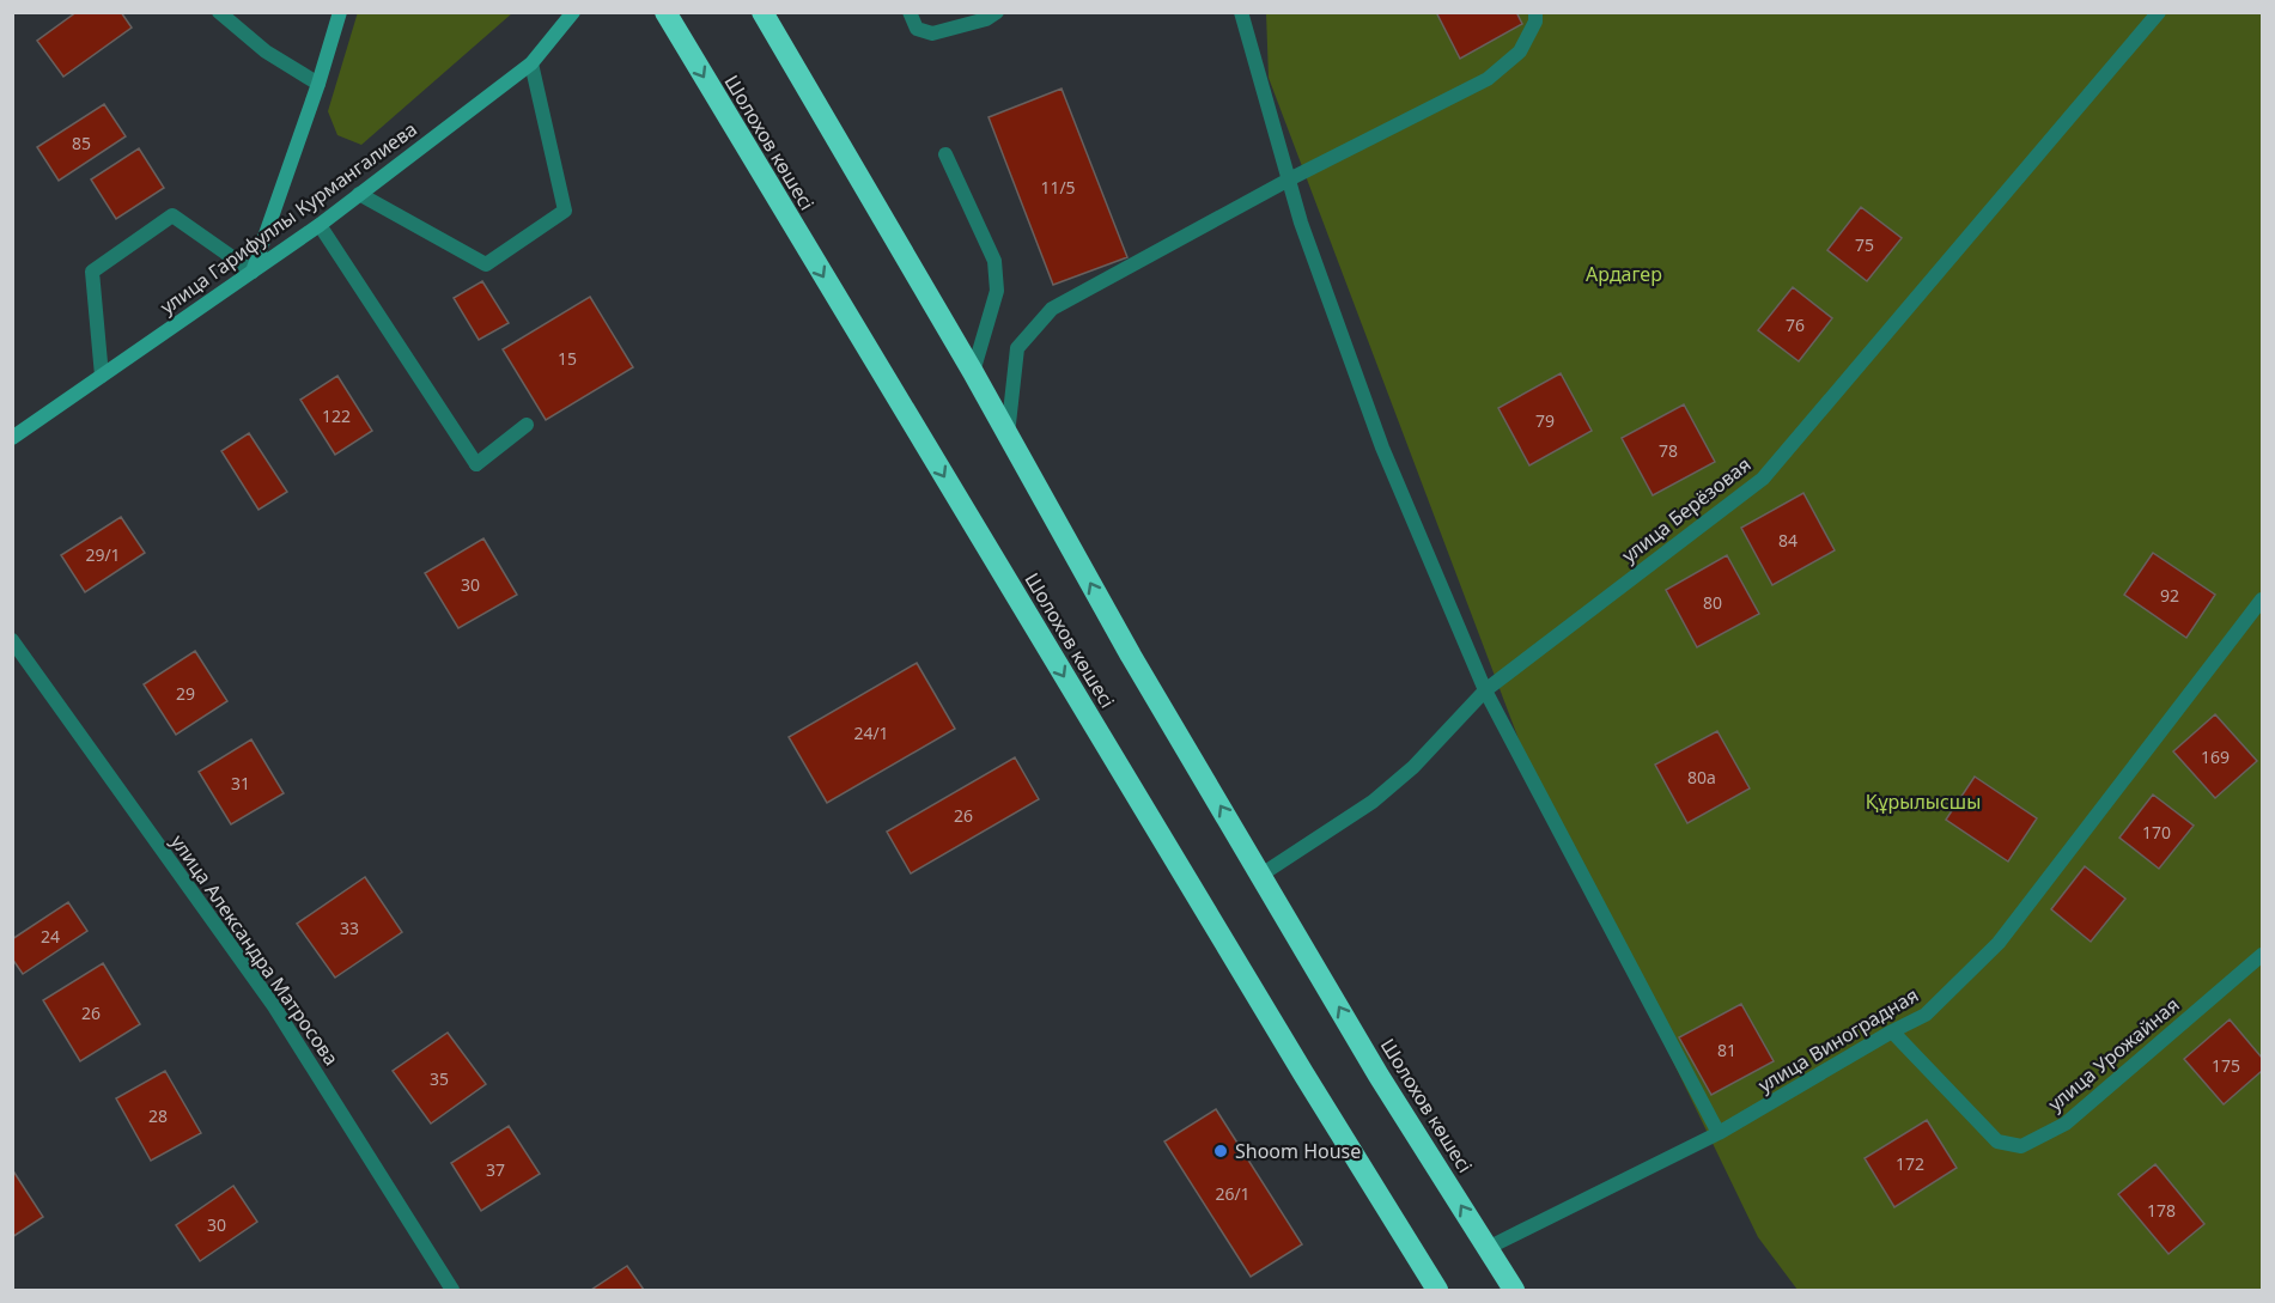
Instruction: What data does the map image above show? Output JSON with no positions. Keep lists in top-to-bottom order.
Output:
{
  "streets": {
    "highway": ["Шолохов көшесі"],
    "street": [
      "улица Гарифуллы Курмангалиева",
      "улица Берёзовая",
      "улица Александра Матросова",
      "улица Виноградная",
      "улица Урожайная"
    ]
  },
  "crossings": [
    ["Шолохов көшесі", "улица Берёзовая"],
    ["Шолохов көшесі", "улица Виноградная"],
    ["улица Виноградная", "улица Урожайная"]
  ],
  "parks": ["Ардагер", "Құрылысшы"],
  "places": ["Shoom House"],
  "house_numbers": [
    "85",
    "11/5",
    "75",
    "76",
    "15",
    "122",
    "79",
    "78",
    "84",
    "29/1",
    "30",
    "92",
    "80",
    "29",
    "24/1",
    "169",
    "80а",
    "31",
    "26",
    "170",
    "33",
    "24",
    "26",
    "81",
    "175",
    "35",
    "28",
    "172",
    "37",
    "26/1",
    "178",
    "30"
  ]
}
